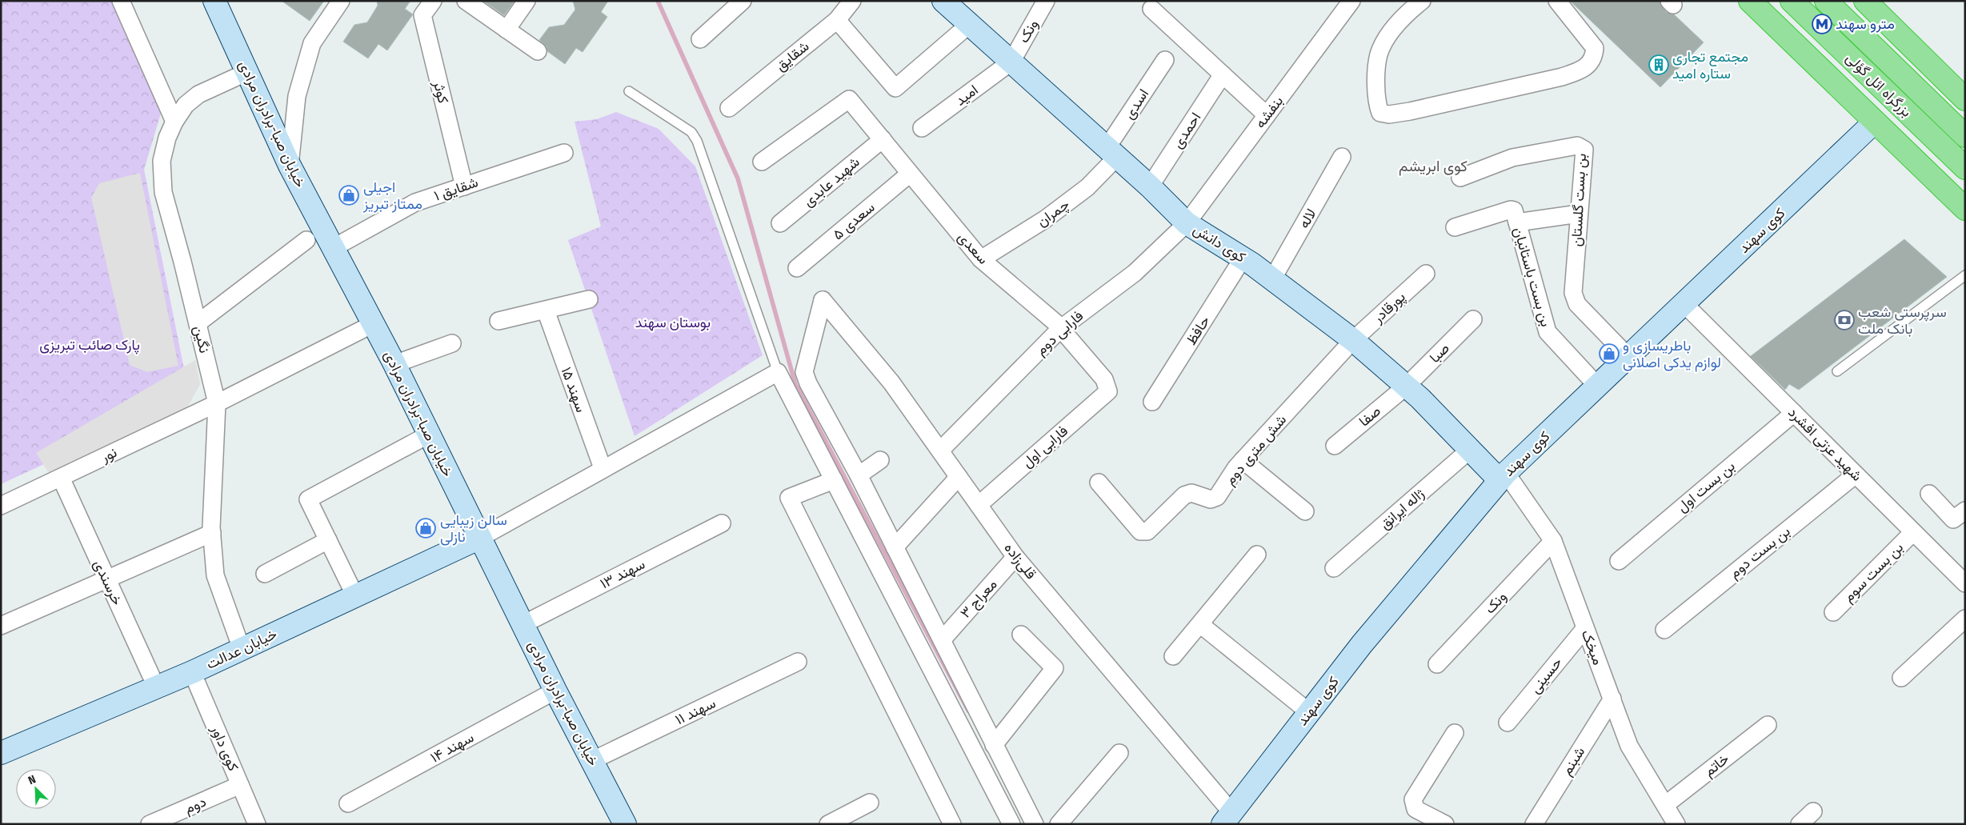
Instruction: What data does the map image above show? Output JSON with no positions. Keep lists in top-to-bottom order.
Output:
{
  "streets": {
    "highway": ["بزرگراه ائل گؤلی"],
    "main road": [
      "خیابان صبا-برادران مرادی",
      "کوی سهند",
      "کوی دانش",
      "خیابان عدالت"
    ],
    "street": [
      "ونک",
      "شقایق",
      "کوثر",
      "امید",
      "اسدی",
      "بنفشه",
      "احمدی",
      "شهید عابدی",
      "شقایق ۱",
      "بن بست گلستان",
      "چمران",
      "لاله",
      "سعدی ۵",
      "سعدی",
      "بن بست باستانیان",
      "پورقادر",
      "حافظ",
      "فارابی دوم",
      "نگین",
      "صبا",
      "سهند ۱۵",
      "صفا",
      "شهید عزتی افشرد",
      "فارابی اول",
      "شش متری دوم",
      "نور",
      "بن بست اول",
      "ژاله ایرانق",
      "بن بست دوم",
      "قلی‌زاده",
      "بن بست سوم",
      "سهند ۱۳",
      "خرسندی",
      "معراج ۳",
      "میخک",
      "حسینی",
      "سهند ۱۱",
      "سهند ۱۴",
      "کوی داور",
      "شبنم",
      "خاتم",
      "دوم"
    ]
  },
  "crossings": [
    ["ونک", "امید"],
    ["ونک", "کوی دانش"],
    ["ونک", "میخک"],
    ["کوثر", "شقایق ۱"],
    ["امید", "کوی دانش"],
    ["اسدی", "چمران"],
    ["اسدی", "کوی دانش"],
    ["بنفشه", "کوی دانش"],
    ["بنفشه", "فارابی دوم"],
    ["خیابان صبا-برادران مرادی", "شقایق ۱"],
    ["خیابان صبا-برادران مرادی", "نگین"],
    ["خیابان صبا-برادران مرادی", "نور"],
    ["خیابان صبا-برادران مرادی", "سهند ۱۳"],
    ["خیابان صبا-برادران مرادی", "خیابان عدالت"],
    ["خیابان صبا-برادران مرادی", "سهند ۱۱"],
    ["خیابان صبا-برادران مرادی", "سهند ۱۴"],
    ["احمدی", "کوی دانش"],
    ["شهید عابدی", "سعدی"],
    ["بن بست گلستان", "کوی سهند"],
    ["چمران", "کوی دانش"],
    ["چمران", "سعدی"],
    ["لاله", "کوی دانش"],
    ["سعدی ۵", "سعدی"],
    ["کوی سهند", "کوی دانش"],
    ["کوی سهند", "بن بست باستانیان"],
    ["کوی سهند", "شهید عزتی افشرد"],
    ["کوی سهند", "قلی‌زاده"],
    ["کوی سهند", "میخک"],
    ["کوی دانش", "پورقادر"],
    ["کوی دانش", "حافظ"],
    ["کوی دانش", "فارابی دوم"],
    ["کوی دانش", "صبا"],
    ["کوی دانش", "صفا"],
    ["کوی دانش", "شش متری دوم"],
    ["کوی دانش", "ژاله ایرانق"],
    ["کوی دانش", "میخک"],
    ["سعدی", "فارابی دوم"],
    ["سعدی", "فارابی اول"],
    ["پورقادر", "شش متری دوم"],
    ["فارابی دوم", "قلی‌زاده"],
    ["نگین", "نور"],
    ["نگین", "خیابان عدالت"],
    ["صبا", "صفا"],
    ["شهید عزتی افشرد", "بن بست اول"],
    ["شهید عزتی افشرد", "بن بست دوم"],
    ["شهید عزتی افشرد", "بن بست سوم"],
    ["فارابی اول", "قلی‌زاده"],
    ["نور", "خرسندی"],
    ["قلی‌زاده", "معراج ۳"],
    ["خرسندی", "خیابان عدالت"],
    ["میخک", "حسینی"],
    ["میخک", "شبنم"],
    ["میخک", "خاتم"],
    ["خیابان عدالت", "کوی داور"],
    ["کوی داور", "دوم"]
  ],
  "districts": ["کوی ابریشم"],
  "parks": ["بوستان سهند", "پارک صائب تبریزی"],
  "places": {
    "metro station": ["مترو سهند"],
    "building": ["مجتمع تجاری ستاره امید"],
    "shop": ["اجیلی ممتاز تبریز", "باطریسازی و لوازم یدکی اصلانی", "سالن زیبایی نازلی"],
    "bank": ["سرپرستی شعب بانک ملت"]
  },
  "north": "top left"
}
